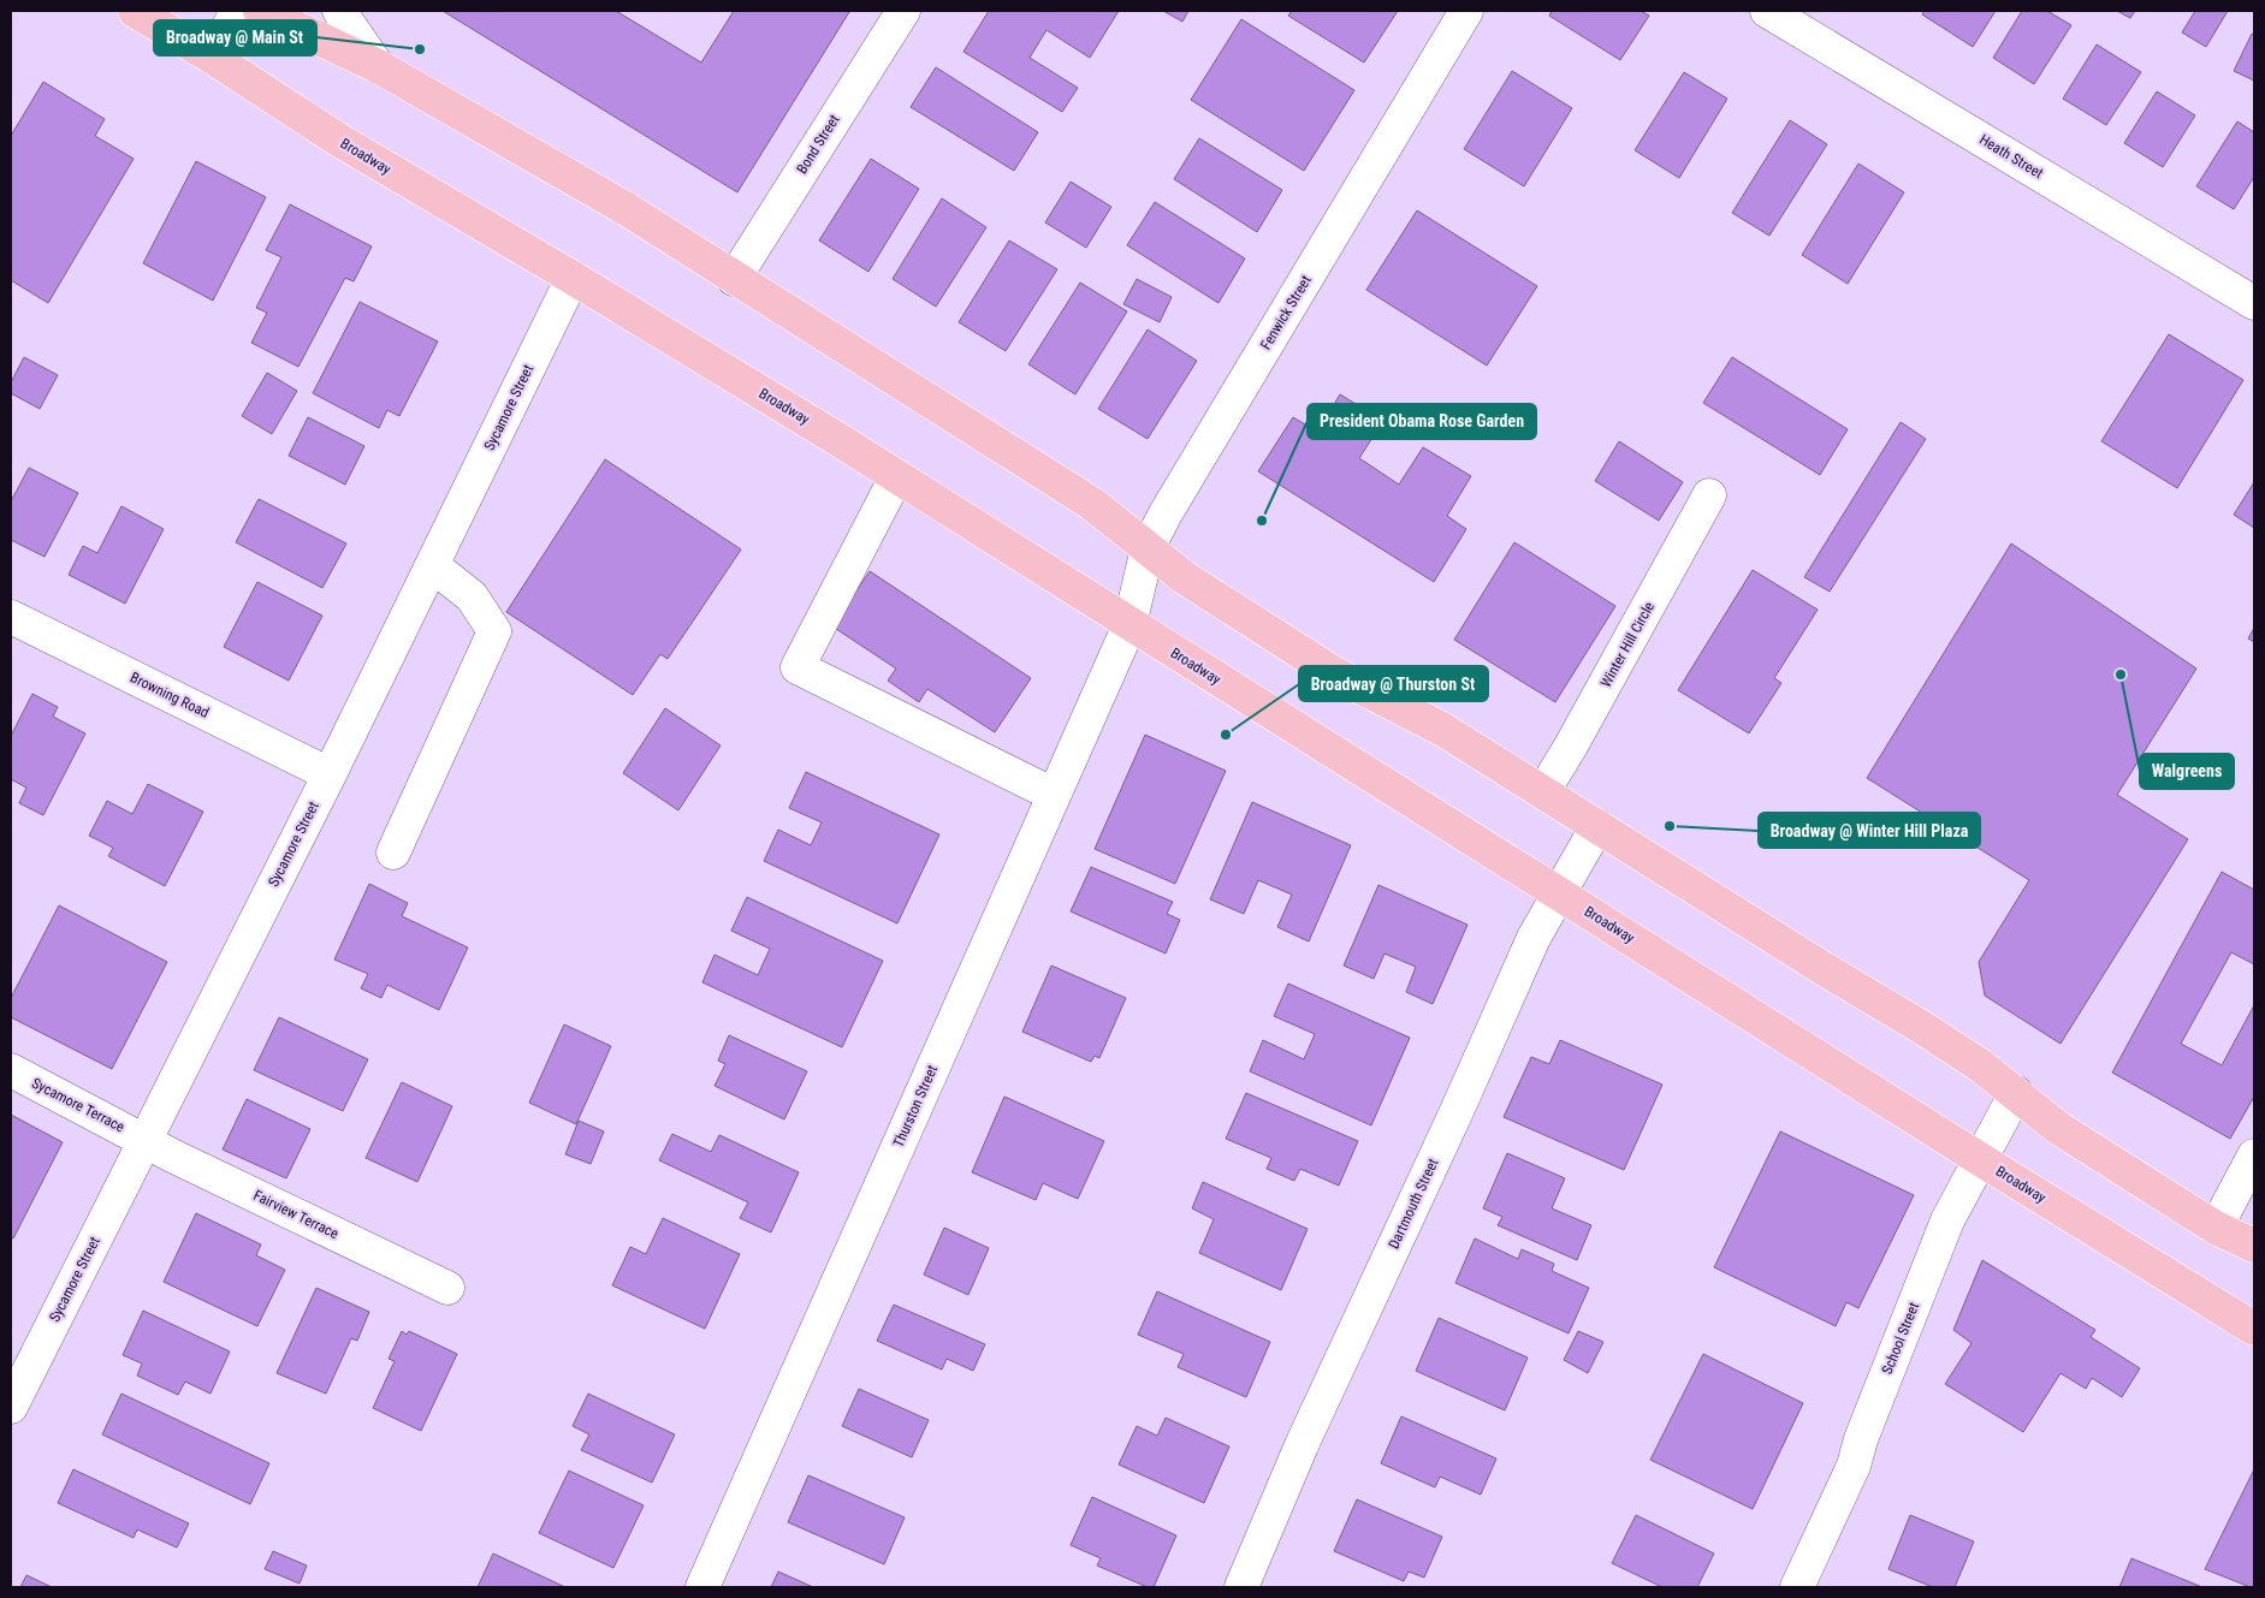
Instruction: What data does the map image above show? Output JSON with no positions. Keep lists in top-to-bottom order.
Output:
{
  "streets": {
    "main road": ["Broadway"],
    "street": [
      "Bond Street",
      "Heath Street",
      "Fenwick Street",
      "Sycamore Street",
      "Winter Hill Circle",
      "Browning Road",
      "Sycamore Terrace",
      "Thurston Street",
      "Dartmouth Street",
      "Fairview Terrace",
      "School Street"
    ]
  },
  "crossings": [
    ["Broadway", "Fenwick Street"],
    ["Broadway", "Sycamore Street"],
    ["Broadway", "Thurston Street"],
    ["Broadway", "Dartmouth Street"],
    ["Broadway", "School Street"],
    ["Fenwick Street", "Thurston Street"],
    ["Sycamore Street", "Browning Road"],
    ["Sycamore Street", "Sycamore Terrace"],
    ["Sycamore Street", "Fairview Terrace"],
    ["Sycamore Terrace", "Fairview Terrace"]
  ],
  "places": [
    "Broadway @ Main St",
    "President Obama Rose Garden",
    "Walgreens",
    "Broadway @ Thurston St",
    "Broadway @ Winter Hill Plaza"
  ]
}
